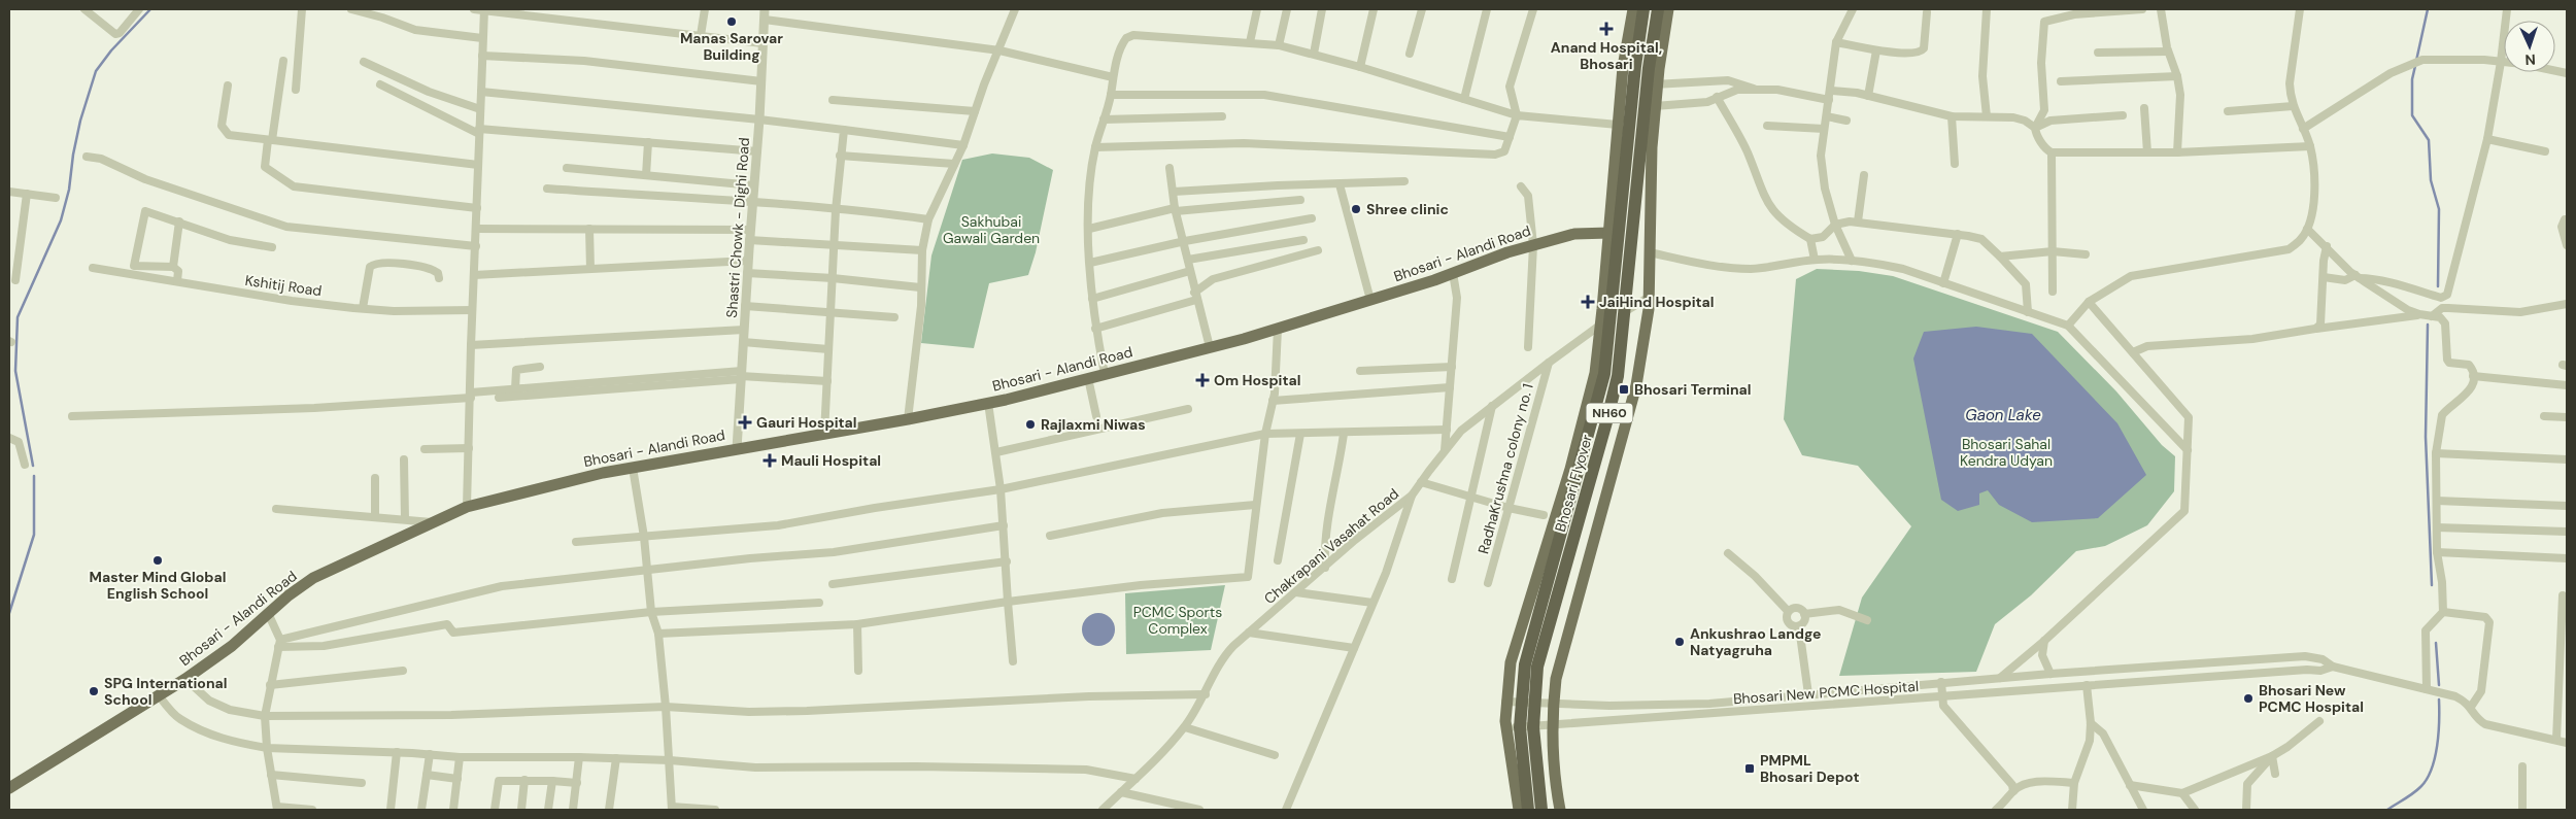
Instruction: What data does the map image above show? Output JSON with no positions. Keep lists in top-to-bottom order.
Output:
{
  "streets": {
    "highway": ["NH60", "Bhosari Flyover"],
    "main road": ["Bhosari - Alandi Road"],
    "street": [
      "Shastri Chowk - Dighi Road",
      "Kshitij Road",
      "RadhaKrushna colony no. 1",
      "Chakrapani Vasahat Road",
      "Bhosari New PCMC Hospital"
    ]
  },
  "crossings": [
    ["Shastri Chowk - Dighi Road", "Bhosari - Alandi Road"],
    ["RadhaKrushna colony no. 1", "Chakrapani Vasahat Road"]
  ],
  "water": ["Gaon Lake"],
  "parks": ["Sakhubai Gawali Garden", "Bhosari Sahal Kendra Udyan", "PCMC Sports Complex"],
  "places": {
    "other": [
      "Manas Sarovar Building",
      "Shree clinic",
      "Rajlaxmi Niwas",
      "Master Mind Global English School",
      "Ankushrao Landge Natyagruha",
      "SPG International School",
      "Bhosari New PCMC Hospital"
    ],
    "health": [
      "Anand Hospital, Bhosari",
      "JaiHind Hospital",
      "Om Hospital",
      "Gauri Hospital",
      "Mauli Hospital"
    ],
    "transit": ["Bhosari Terminal", "PMPML Bhosari Depot"]
  },
  "north": "bottom"
}
